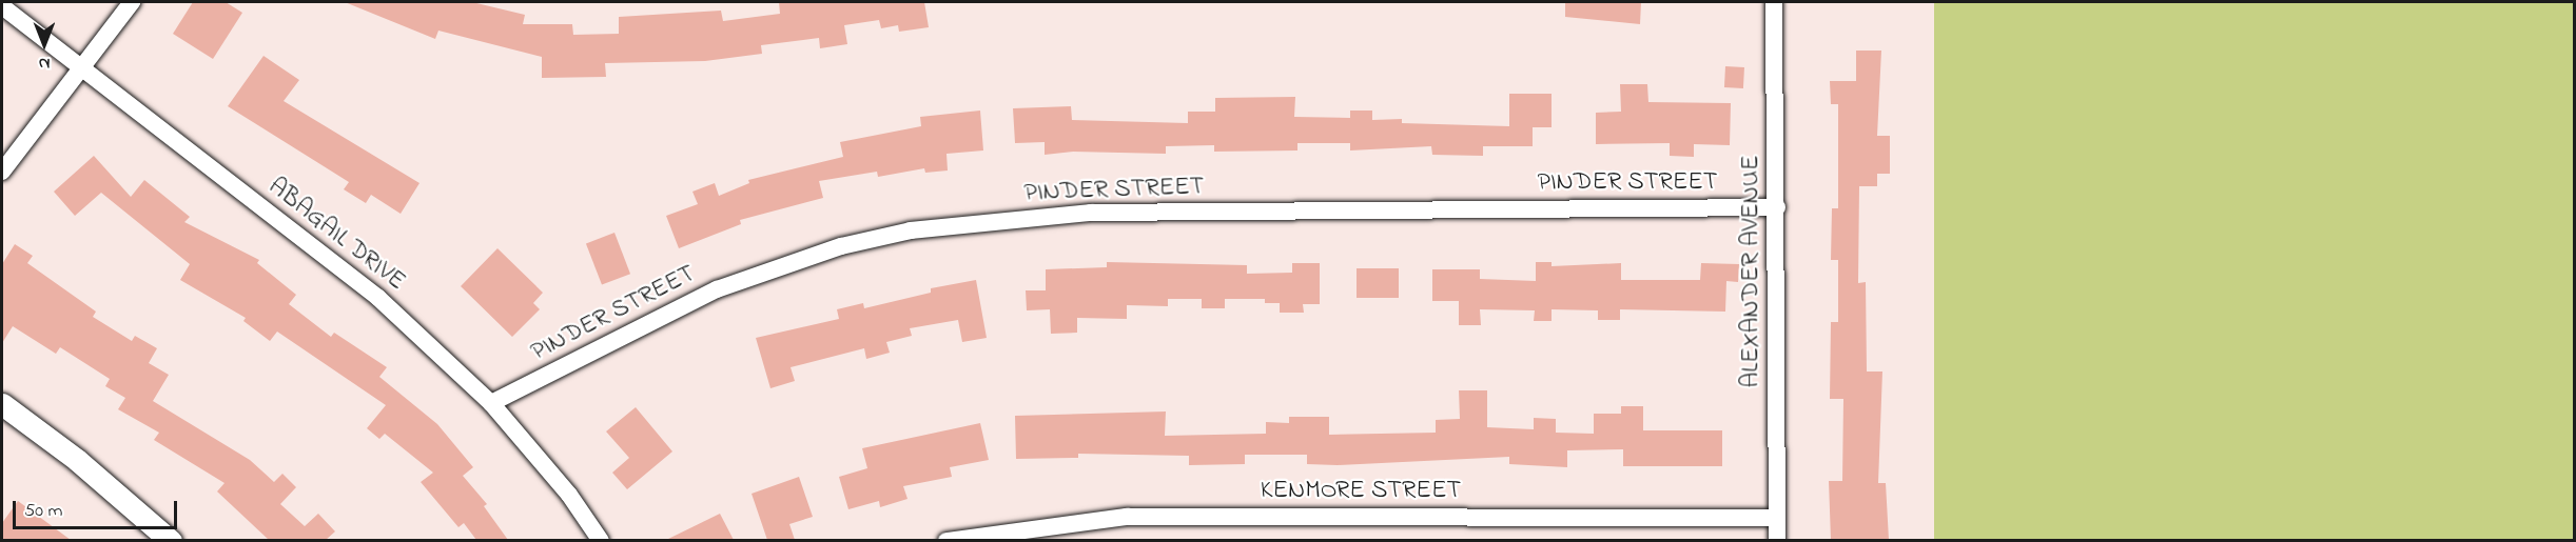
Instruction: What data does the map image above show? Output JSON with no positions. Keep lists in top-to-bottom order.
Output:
{
  "streets": {
    "street": [
      "PINDER STREET",
      "ABAGAIL DRIVE",
      "ALEXANDER AVENUE",
      "KENMORE STREET"
    ]
  },
  "crossings": [
    ["PINDER STREET", "ABAGAIL DRIVE"],
    ["PINDER STREET", "ALEXANDER AVENUE"],
    ["ALEXANDER AVENUE", "KENMORE STREET"]
  ],
  "scale_bar": "50 m",
  "north": "bottom"
}
